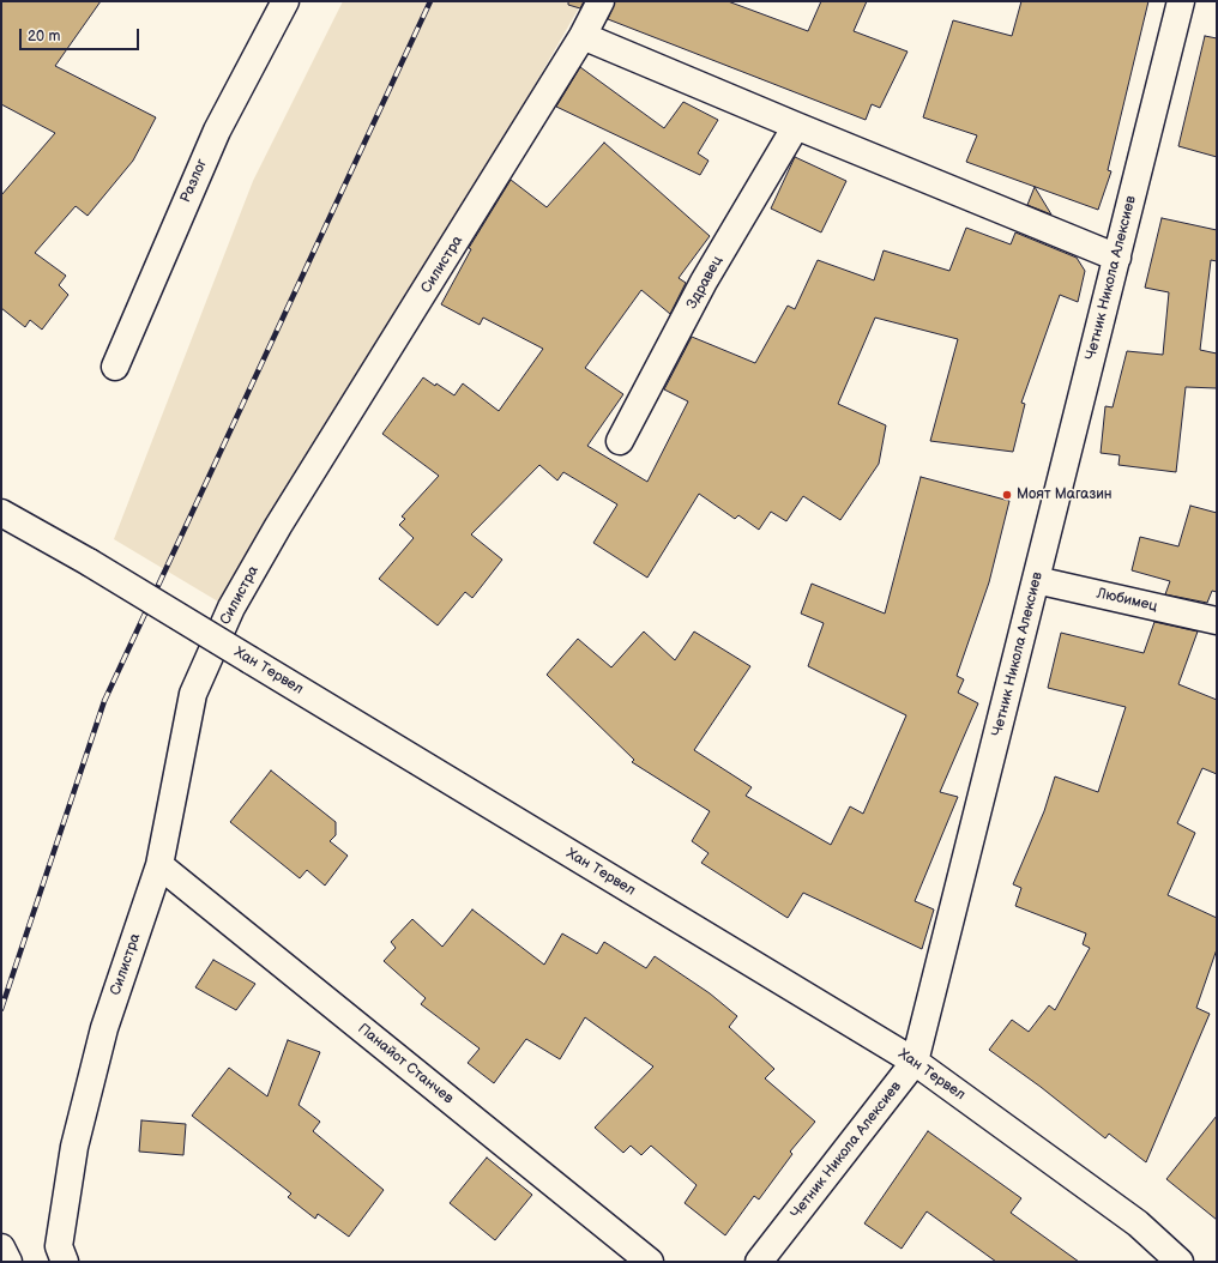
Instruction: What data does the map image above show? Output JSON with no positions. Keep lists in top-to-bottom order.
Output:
{
  "streets": {
    "street": [
      "Разлог",
      "Силистра",
      "Четник Никола Алексиев",
      "Здравец",
      "Любимец",
      "Хан Тервел",
      "Панайот Станчев"
    ]
  },
  "crossings": [
    ["Силистра", "Панайот Станчев"],
    ["Четник Никола Алексиев", "Любимец"],
    ["Четник Никола Алексиев", "Хан Тервел"]
  ],
  "places": ["Моят Магазин"],
  "scale_bar": "20 m"
}
